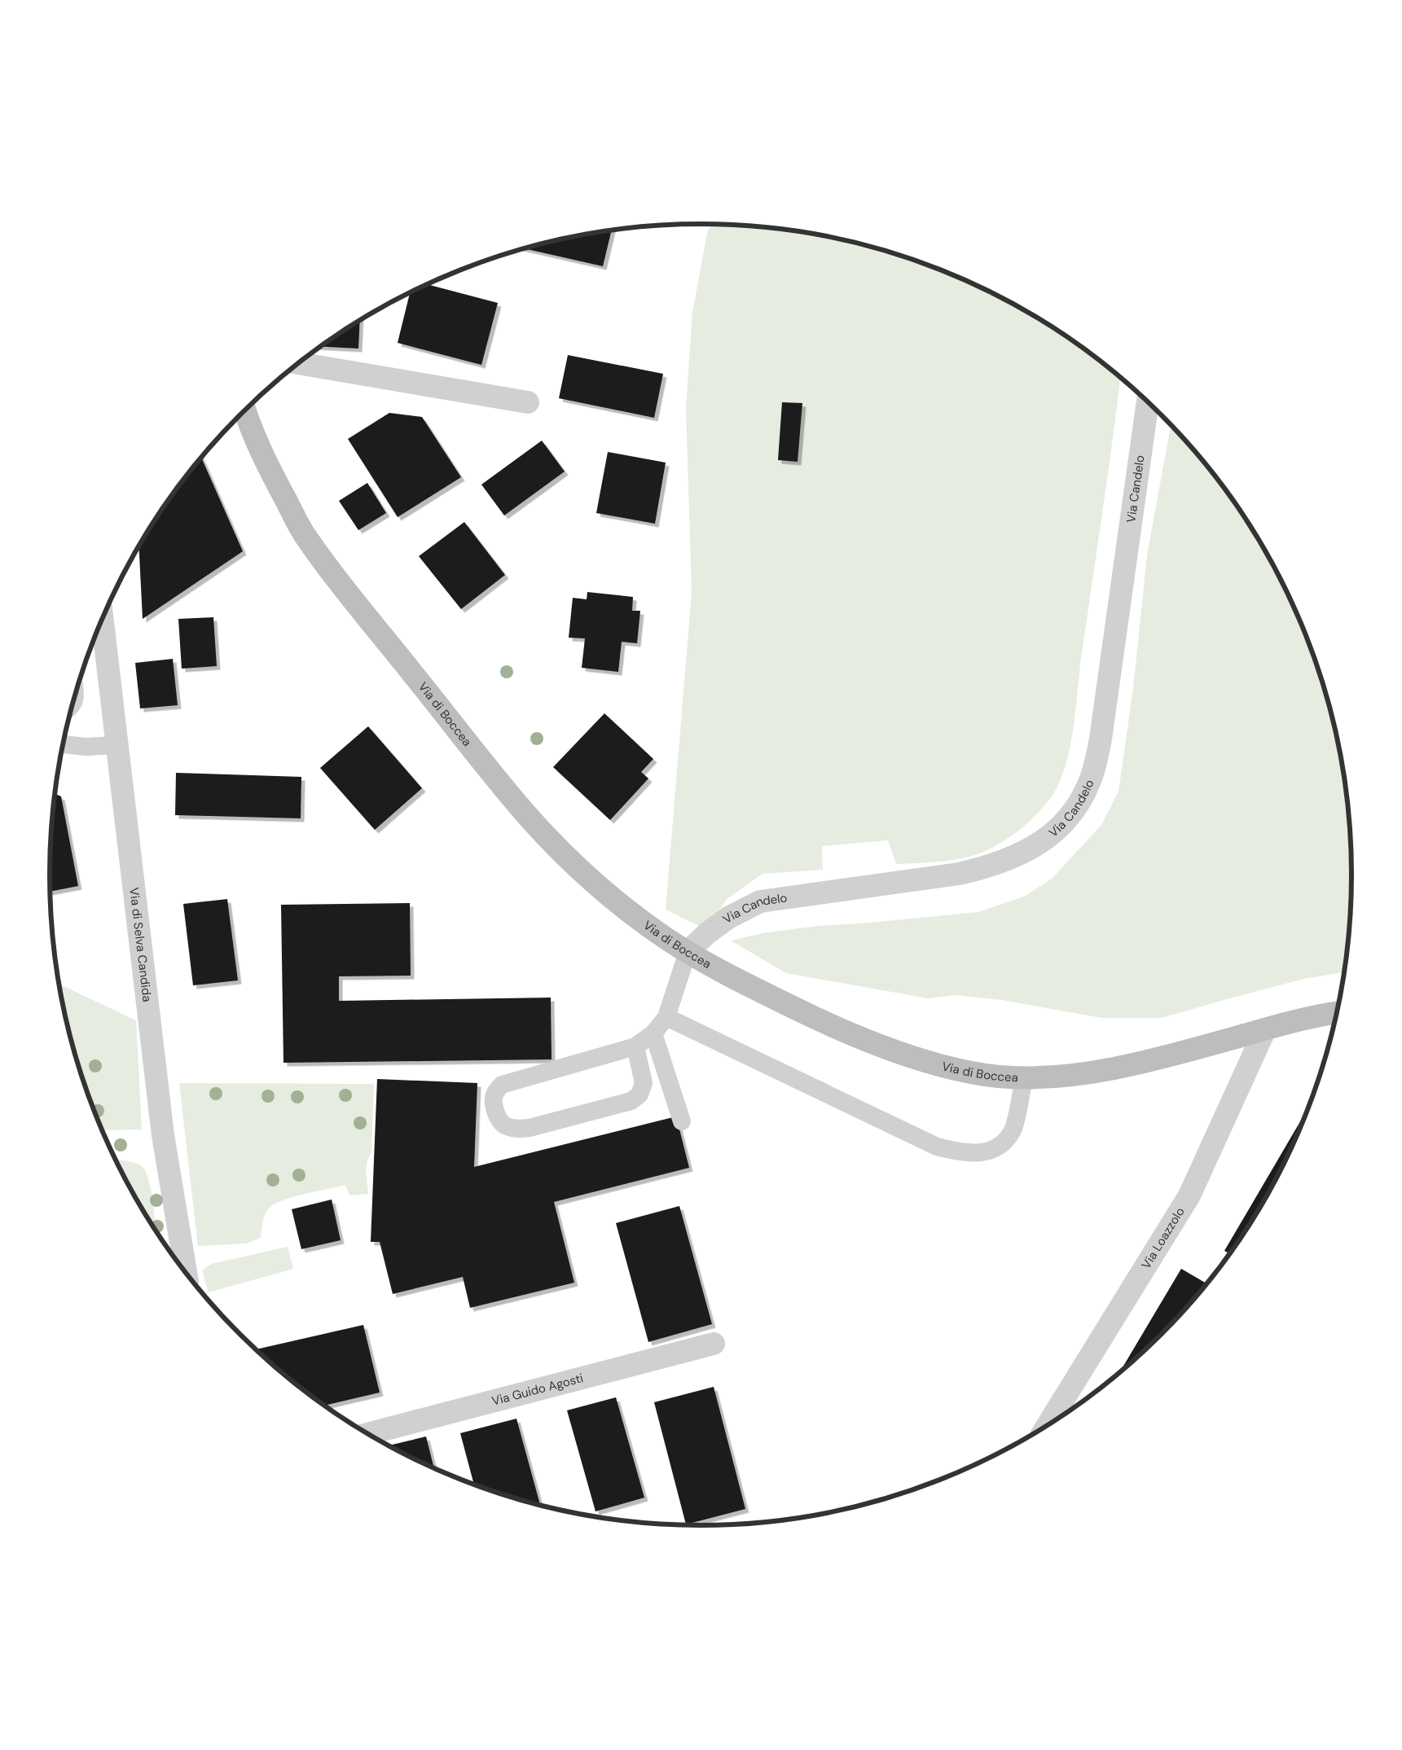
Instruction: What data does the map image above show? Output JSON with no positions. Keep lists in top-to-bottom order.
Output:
{
  "streets": {
    "main road": ["Via di Boccea"],
    "street": [
      "Via Candelo",
      "Via di Selva Candida",
      "Via Loazzolo",
      "Via Guido Agosti"
    ]
  },
  "crossings": [
    ["Via Candelo", "Via di Boccea"],
    ["Via di Boccea", "Via Loazzolo"]
  ]
}
